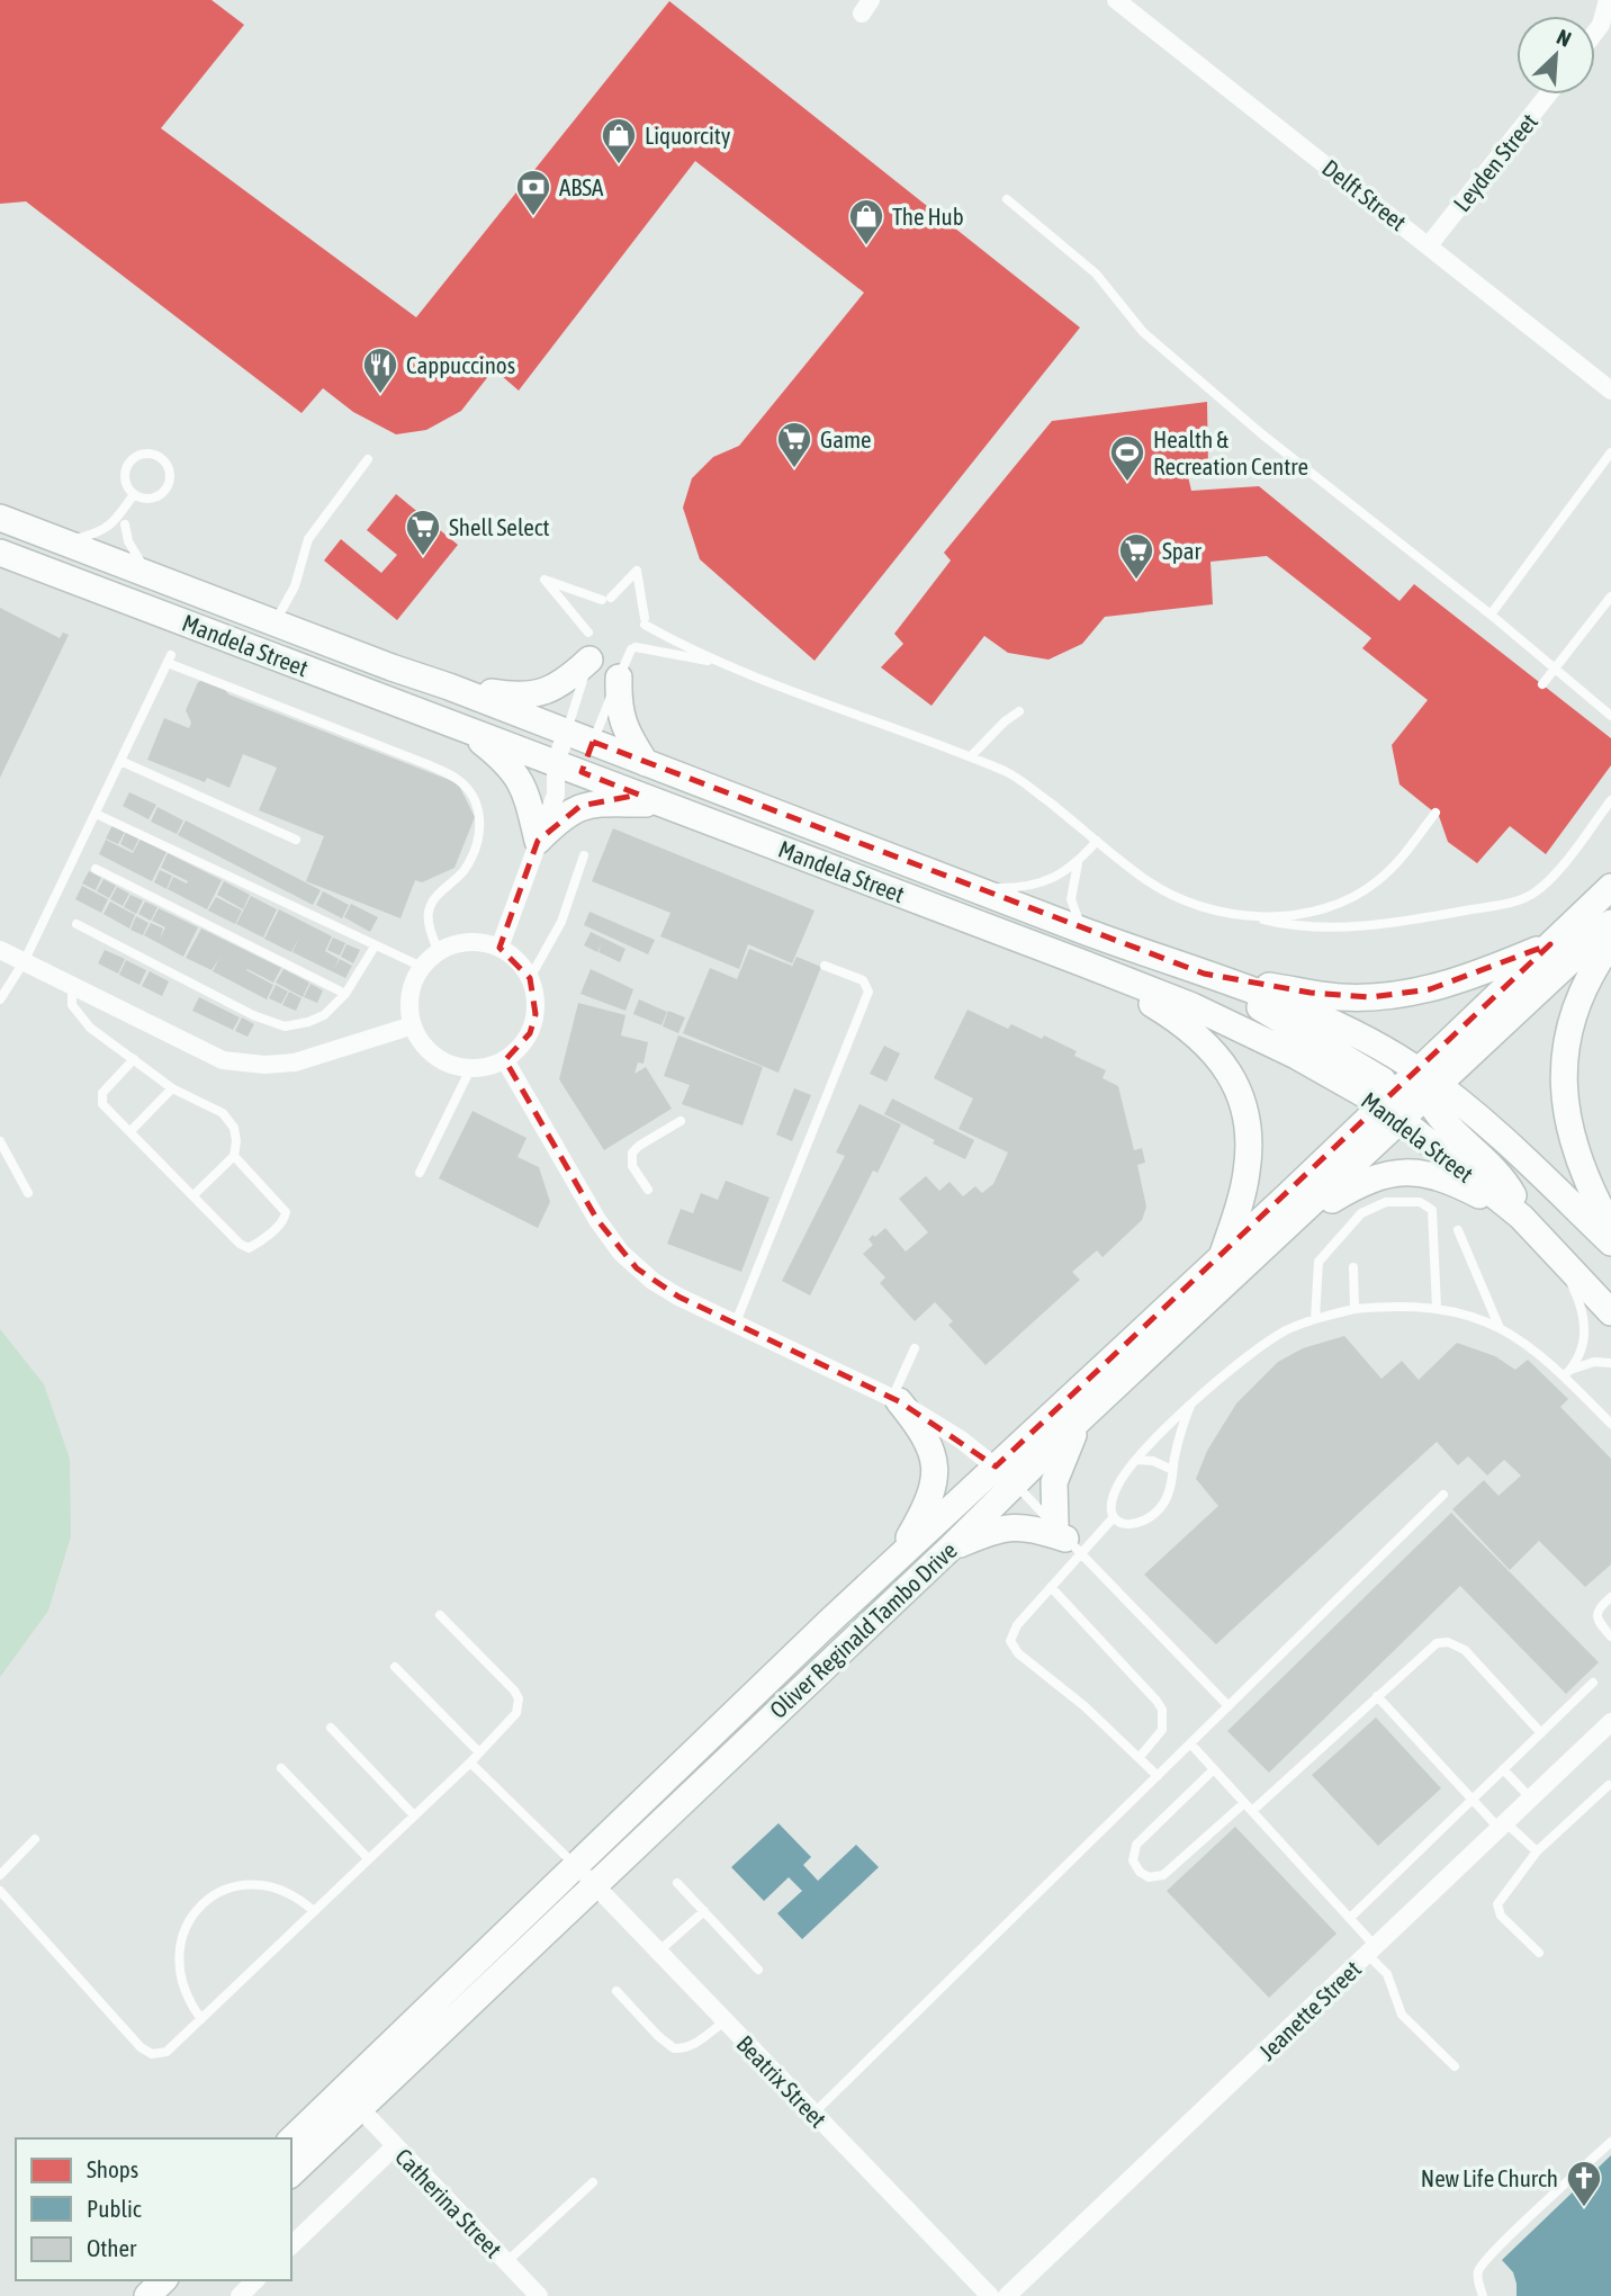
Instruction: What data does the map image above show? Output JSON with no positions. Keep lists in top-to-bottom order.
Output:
{
  "streets": {
    "main road": ["Mandela Street", "Oliver Reginald Tambo Drive"],
    "street": [
      "Leyden Street",
      "Delft Street",
      "Jeanette Street",
      "Beatrix Street",
      "Catherina Street"
    ]
  },
  "crossings": [
    ["Leyden Street", "Delft Street"],
    ["Mandela Street", "Oliver Reginald Tambo Drive"],
    ["Oliver Reginald Tambo Drive", "Beatrix Street"],
    ["Oliver Reginald Tambo Drive", "Catherina Street"]
  ],
  "places": {
    "shop": ["Liquorcity", "The Hub"],
    "bank": ["ABSA"],
    "restaurant": ["Cappuccinos"],
    "supermarket": ["Game", "Shell Select", "Spar"],
    "sports": ["Health & Recreation Centre"],
    "church": ["New Life Church"]
  },
  "legend": ["Shops", "Public", "Other"],
  "north": "top right"
}
